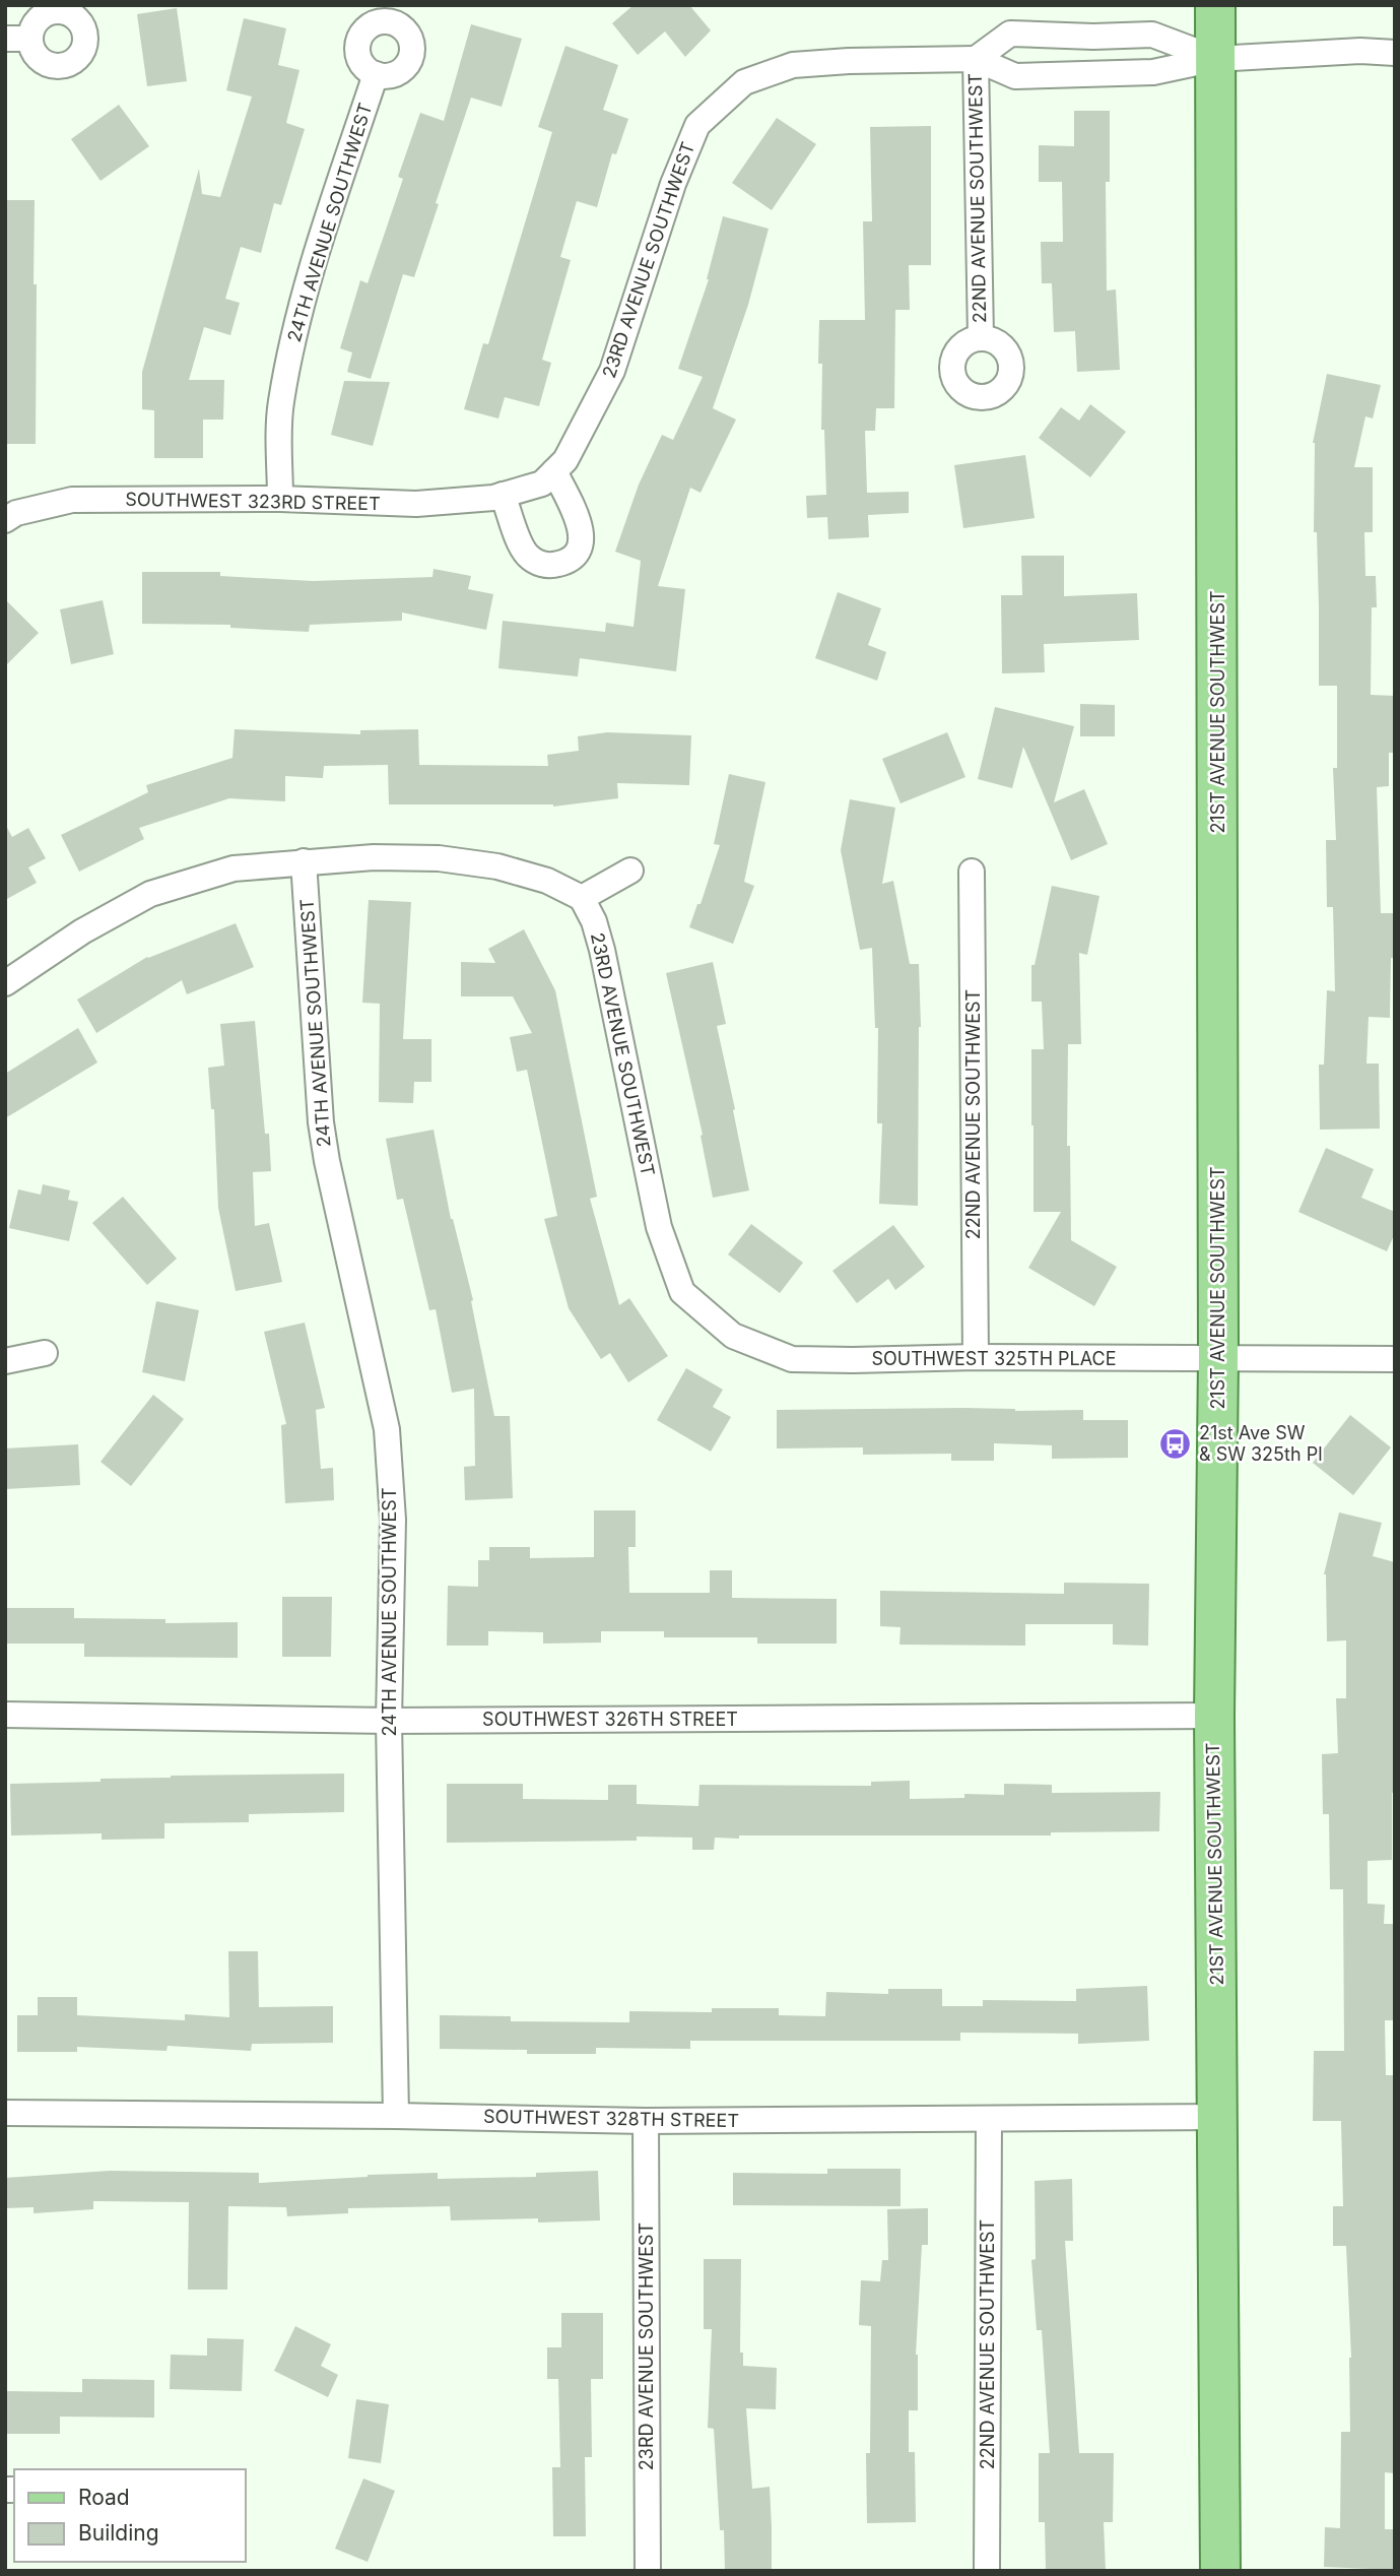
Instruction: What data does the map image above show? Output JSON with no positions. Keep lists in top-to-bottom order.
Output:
{
  "streets": {
    "main road": ["21ST AVENUE SOUTHWEST"],
    "street": [
      "22ND AVENUE SOUTHWEST",
      "24TH AVENUE SOUTHWEST",
      "23RD AVENUE SOUTHWEST",
      "SOUTHWEST 323RD STREET",
      "SOUTHWEST 325TH PLACE",
      "SOUTHWEST 326TH STREET",
      "SOUTHWEST 328TH STREET"
    ]
  },
  "crossings": [
    ["22ND AVENUE SOUTHWEST", "23RD AVENUE SOUTHWEST"],
    ["22ND AVENUE SOUTHWEST", "SOUTHWEST 325TH PLACE"],
    ["22ND AVENUE SOUTHWEST", "SOUTHWEST 328TH STREET"],
    ["24TH AVENUE SOUTHWEST", "SOUTHWEST 323RD STREET"],
    ["24TH AVENUE SOUTHWEST", "SOUTHWEST 326TH STREET"],
    ["24TH AVENUE SOUTHWEST", "SOUTHWEST 328TH STREET"],
    ["23RD AVENUE SOUTHWEST", "SOUTHWEST 323RD STREET"],
    ["23RD AVENUE SOUTHWEST", "SOUTHWEST 325TH PLACE"],
    ["23RD AVENUE SOUTHWEST", "SOUTHWEST 328TH STREET"],
    ["21ST AVENUE SOUTHWEST", "SOUTHWEST 325TH PLACE"],
    ["21ST AVENUE SOUTHWEST", "SOUTHWEST 326TH STREET"],
    ["21ST AVENUE SOUTHWEST", "SOUTHWEST 328TH STREET"]
  ],
  "places": {
    "bus stop": ["21st Ave SW & SW 325th Pl"]
  },
  "legend": ["Road", "Building"]
}
